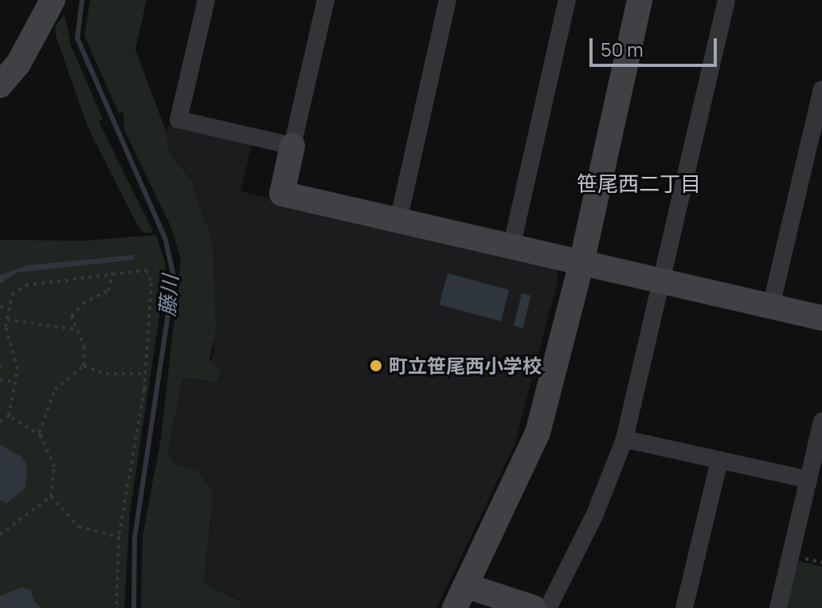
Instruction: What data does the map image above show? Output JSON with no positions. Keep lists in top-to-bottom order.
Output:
{
  "districts": ["笹尾西二丁目"],
  "water": ["藤川"],
  "places": ["町立笹尾西小学校"],
  "scale_bar": "50 m"
}
